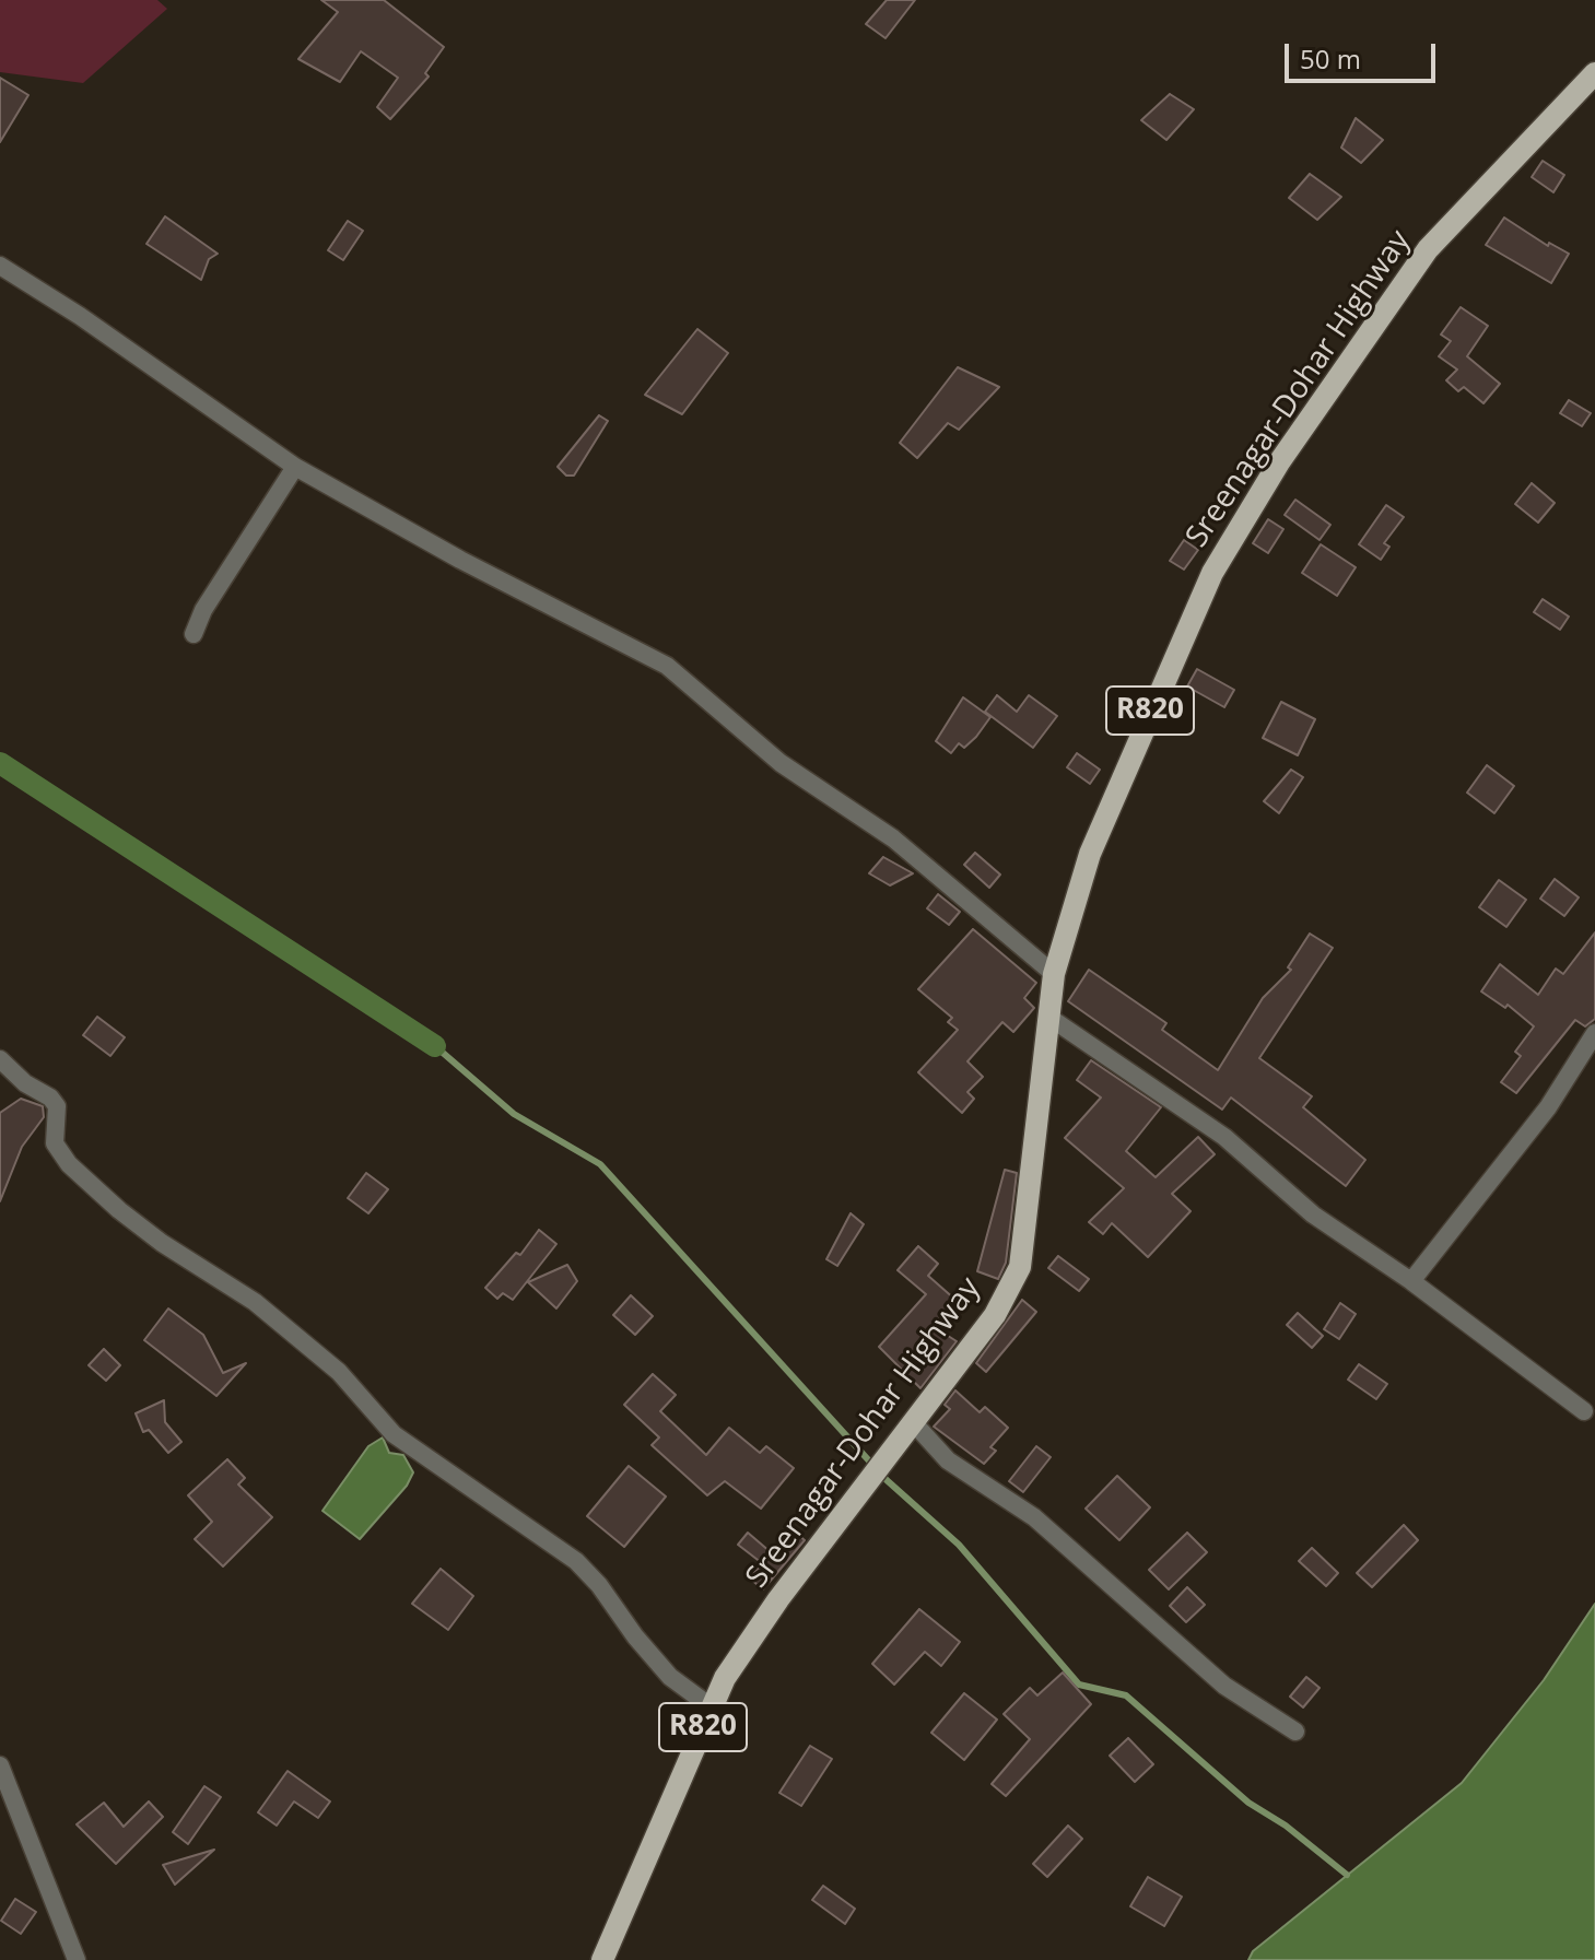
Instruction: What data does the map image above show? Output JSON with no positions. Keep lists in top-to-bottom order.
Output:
{
  "streets": {
    "main road": ["Sreenagar-Dohar Highway", "R820"]
  },
  "scale_bar": "50 m"
}
